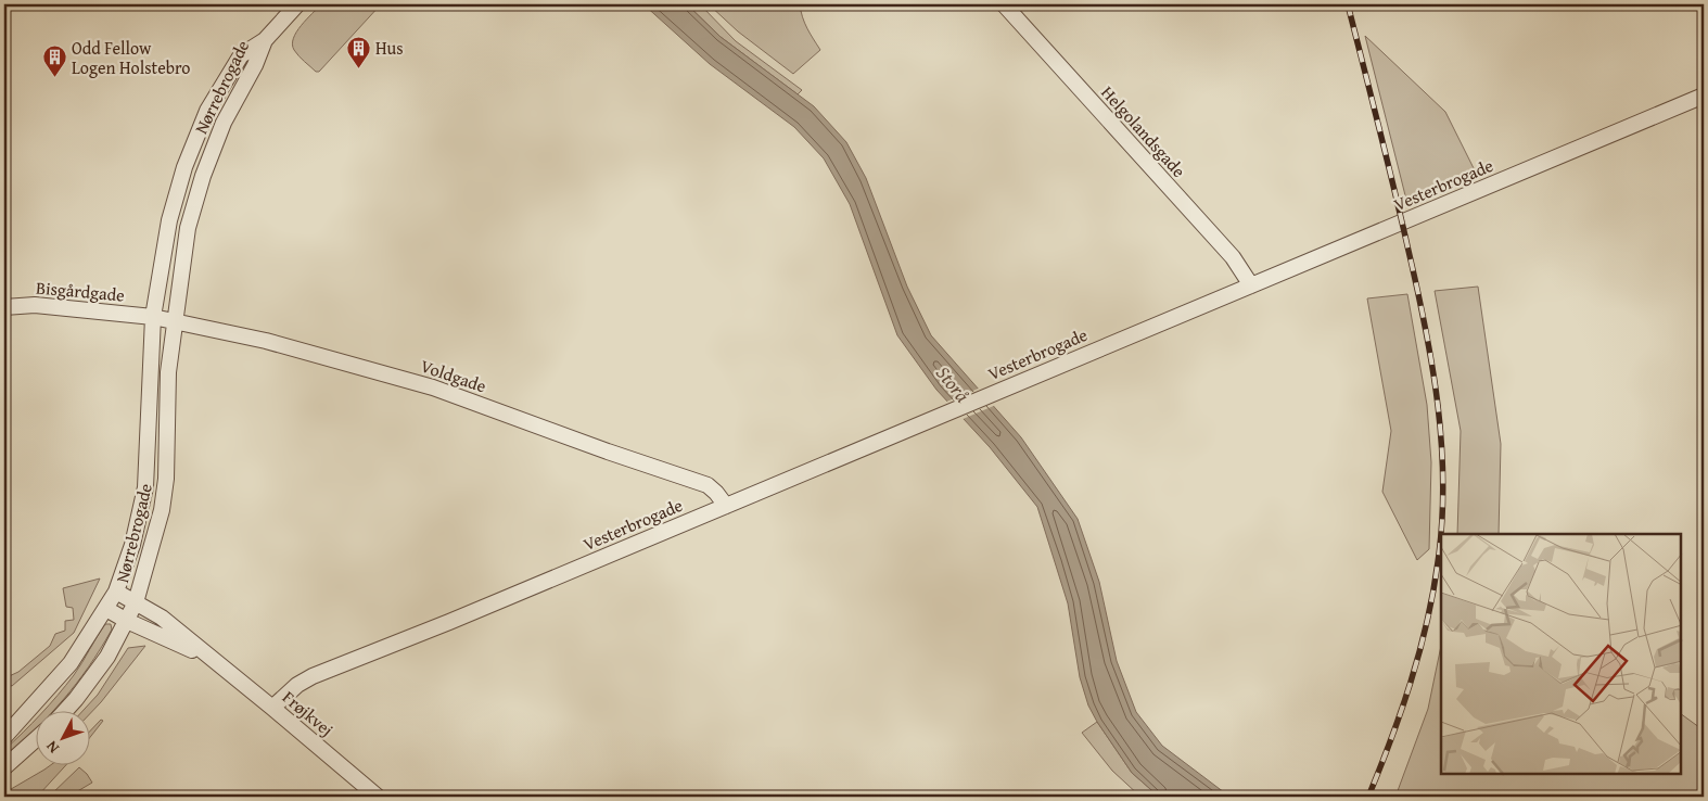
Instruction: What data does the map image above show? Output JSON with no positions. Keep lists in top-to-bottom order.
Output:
{
  "streets": {
    "street": [
      "Nørrebrogade",
      "Helgolandsgade",
      "Vesterbrogade",
      "Bisgårdgade",
      "Voldgade",
      "Frøjkvej"
    ]
  },
  "crossings": [
    ["Nørrebrogade", "Bisgårdgade"],
    ["Nørrebrogade", "Voldgade"],
    ["Nørrebrogade", "Frøjkvej"],
    ["Helgolandsgade", "Vesterbrogade"],
    ["Vesterbrogade", "Voldgade"],
    ["Vesterbrogade", "Frøjkvej"],
    ["Bisgårdgade", "Voldgade"]
  ],
  "water": ["Storå"],
  "places": {
    "building": ["Hus", "Odd Fellow Logen Holstebro"]
  },
  "north": "bottom left"
}
